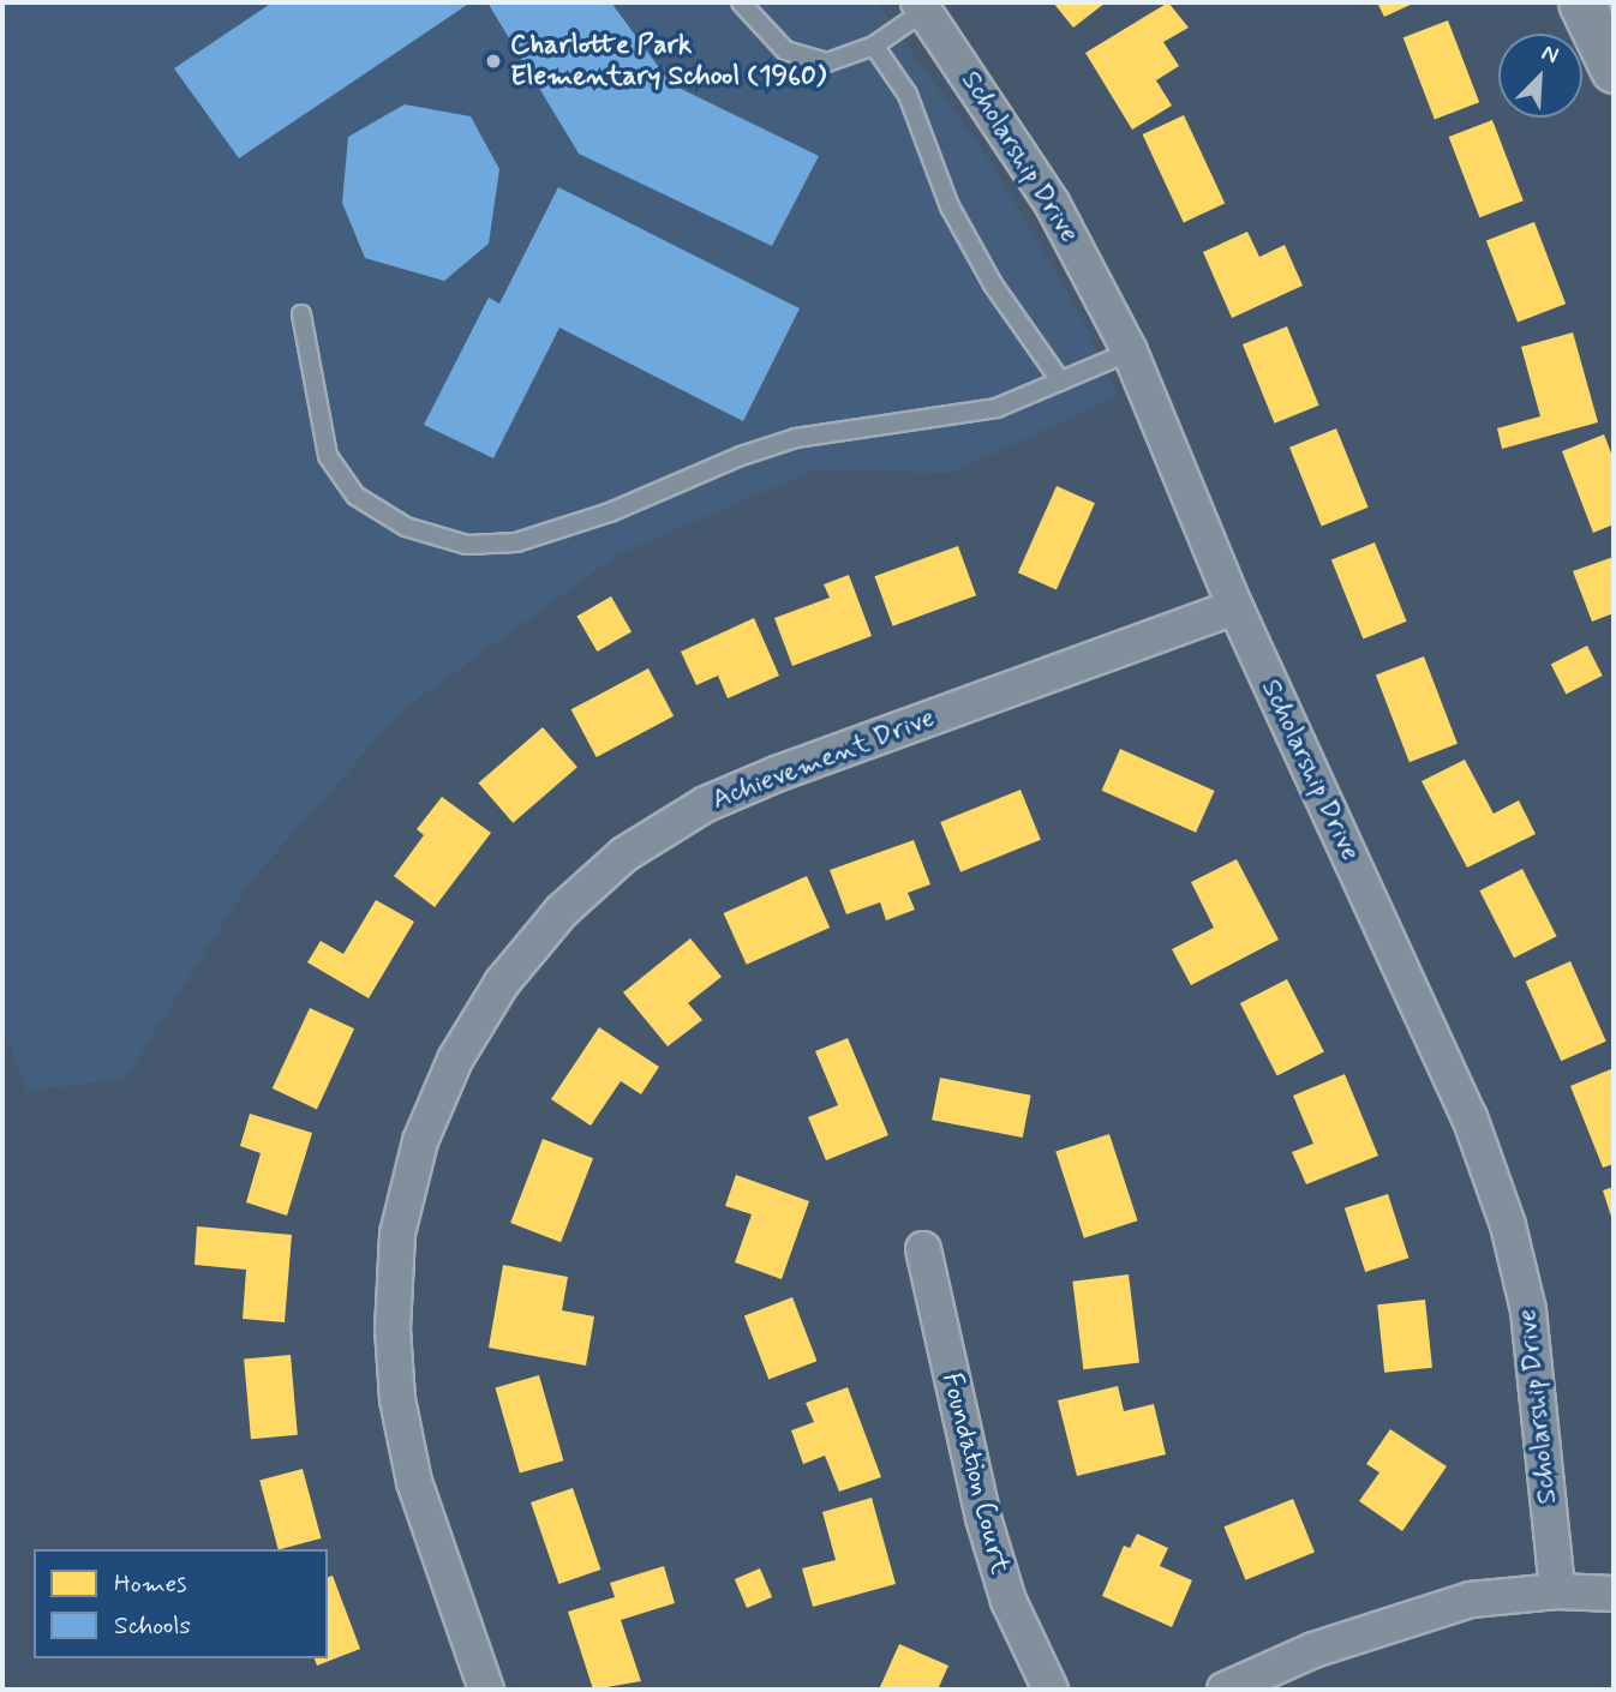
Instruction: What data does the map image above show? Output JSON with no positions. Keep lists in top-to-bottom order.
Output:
{
  "streets": {
    "street": ["Scholarship Drive", "Achievement Drive", "Foundation Court"]
  },
  "crossings": [
    ["Scholarship Drive", "Achievement Drive"]
  ],
  "places": ["Charlotte Park Elementary School (1960)"],
  "legend": ["Homes", "Schools"],
  "north": "top right"
}
